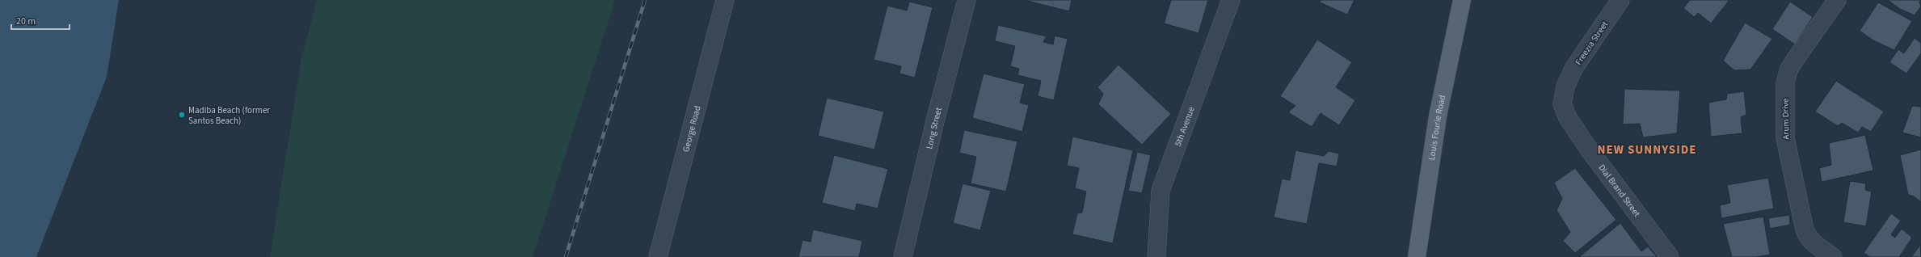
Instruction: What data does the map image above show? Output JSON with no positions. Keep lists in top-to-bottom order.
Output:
{
  "streets": {
    "main road": ["Louis Fourie Road"],
    "street": [
      "Freezia Street",
      "Arum Drive",
      "5th Avenue",
      "George Road",
      "Long Street",
      "Dial Brand Street"
    ]
  },
  "crossings": [
    ["Freezia Street", "Dial Brand Street"]
  ],
  "districts": ["NEW SUNNYSIDE"],
  "places": ["Madiba Beach (former Santos Beach)"],
  "scale_bar": "20 m"
}
